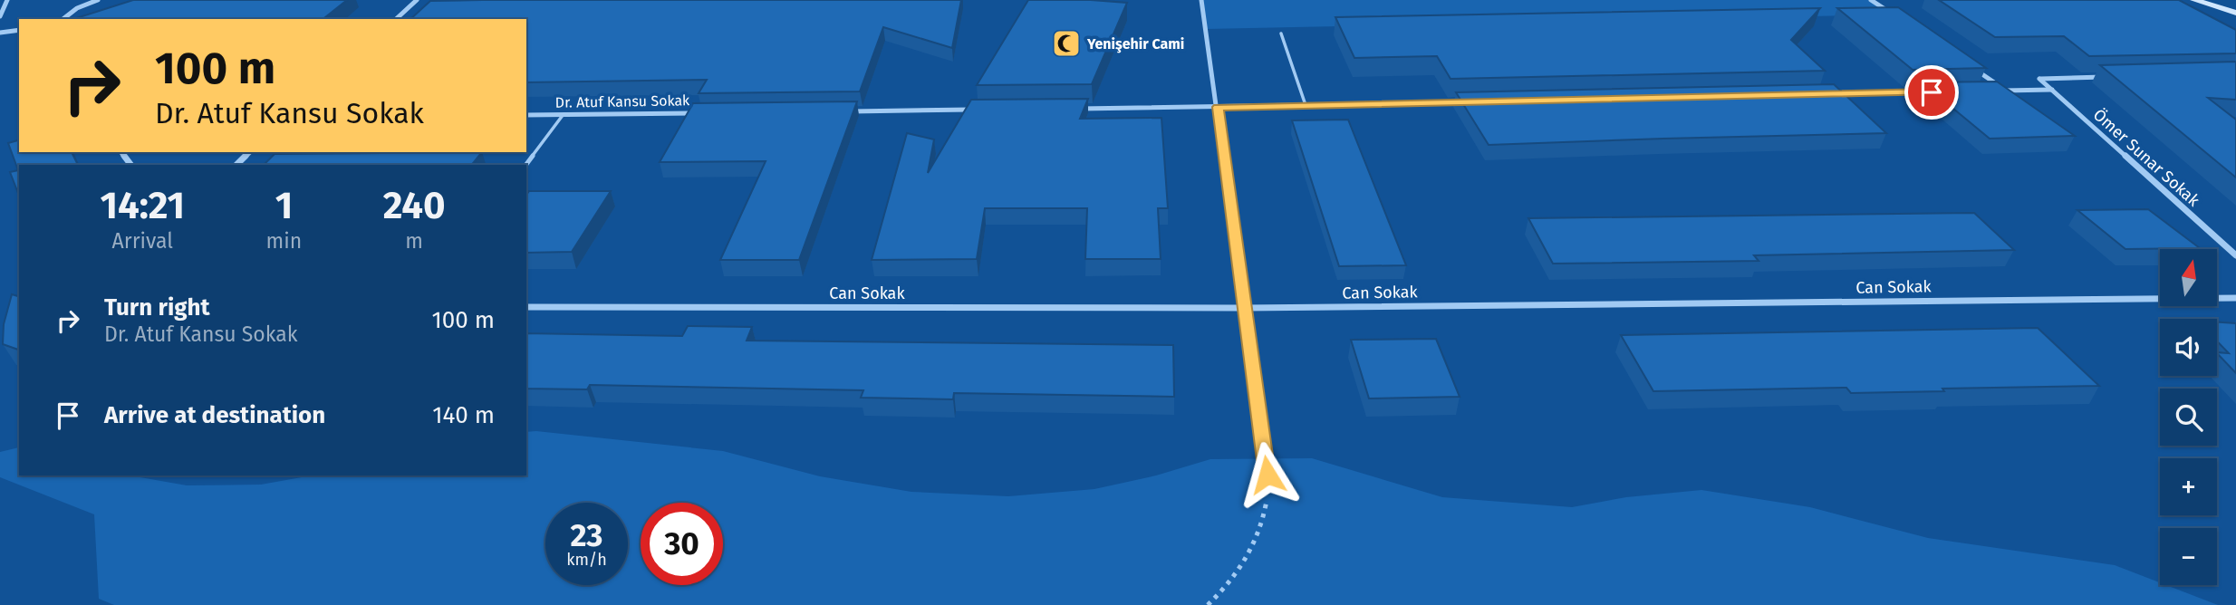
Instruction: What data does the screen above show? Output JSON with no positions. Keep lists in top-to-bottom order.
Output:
{
  "streets": {
    "street": ["Dr. Atuf Kansu Sokak", "Ömer Sunar Sokak", "Can Sokak"]
  },
  "places": {
    "mosque": ["Yenişehir Cami"]
  },
  "north": "top",
  "page": {
    "turn": ["100 m", "Dr. Atuf Kansu Sokak"],
    "eta": [
      "14:21",
      "Arrival",
      "1",
      "min",
      "240",
      "m"
    ],
    "map_buttons": ["+", "−"],
    "list": [
      {
        "name": "Turn right",
        "note": "Dr. Atuf Kansu Sokak",
        "value": "100 m"
      },
      {
        "name": "Arrive at destination",
        "value": "140 m"
      }
    ],
    "speed": "23 km/h",
    "limit": "30"
  }
}
